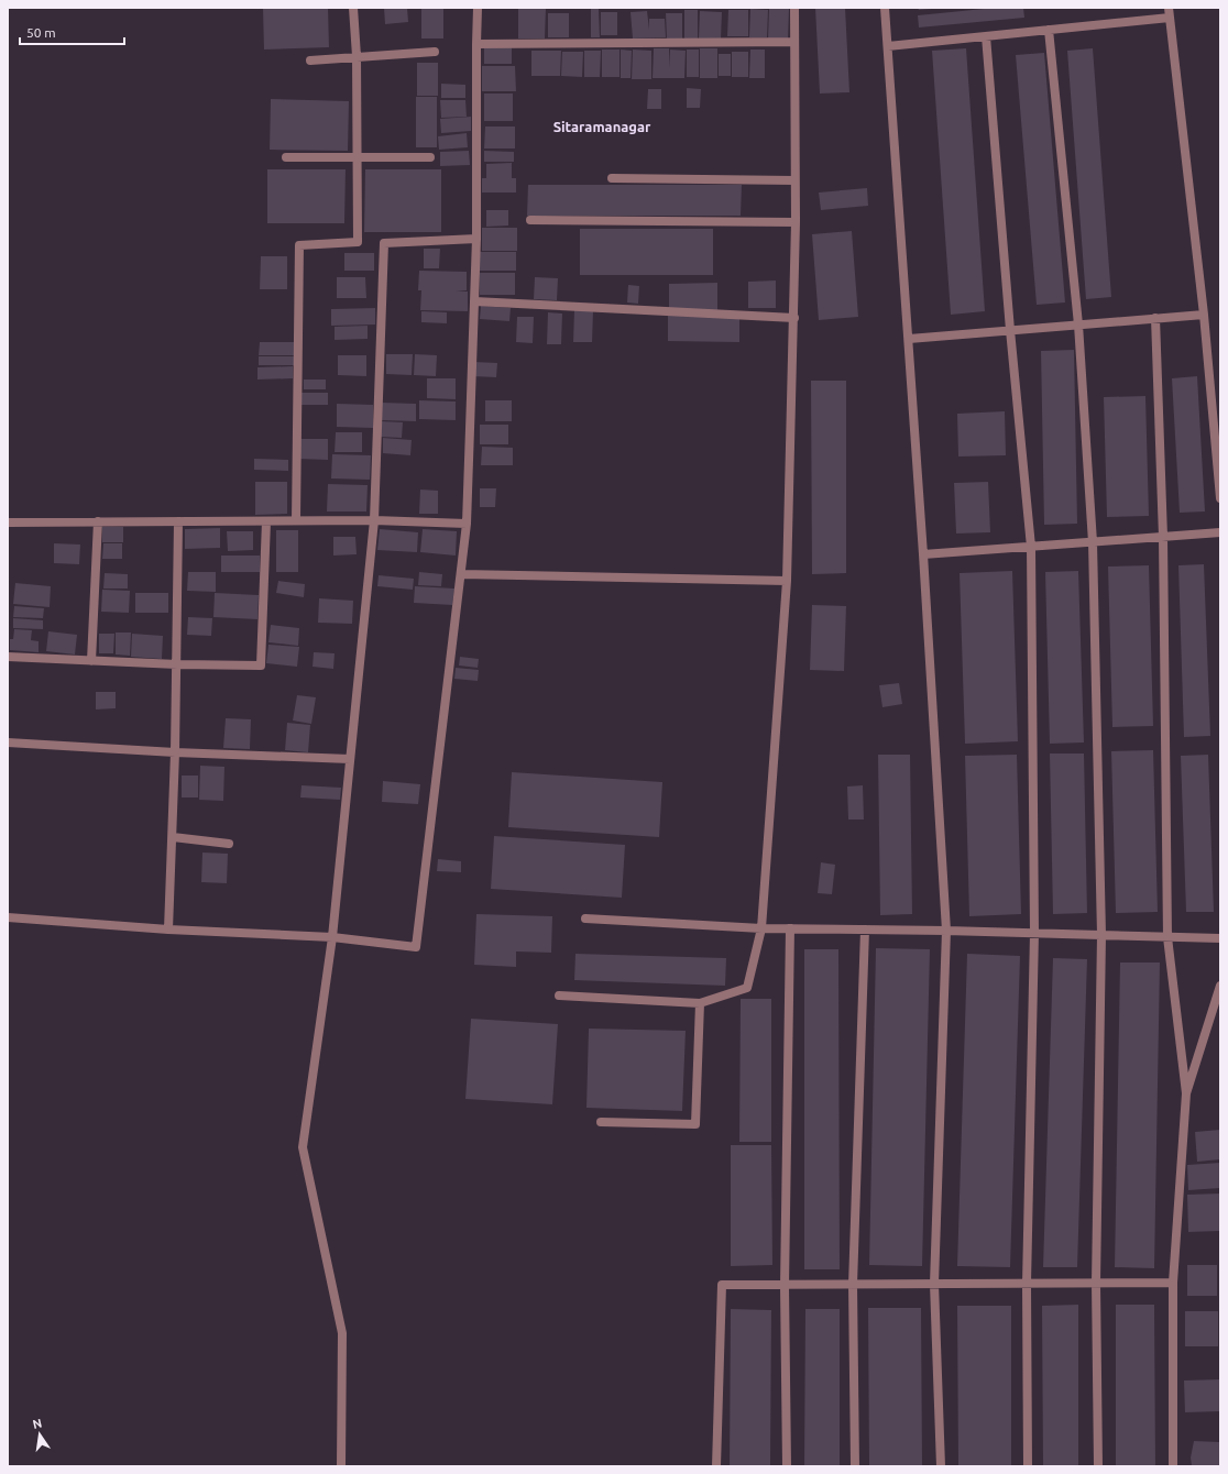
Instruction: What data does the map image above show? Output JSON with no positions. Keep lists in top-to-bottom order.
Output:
{
  "districts": ["Sitaramanagar"],
  "scale_bar": "50 m",
  "north": "top"
}
